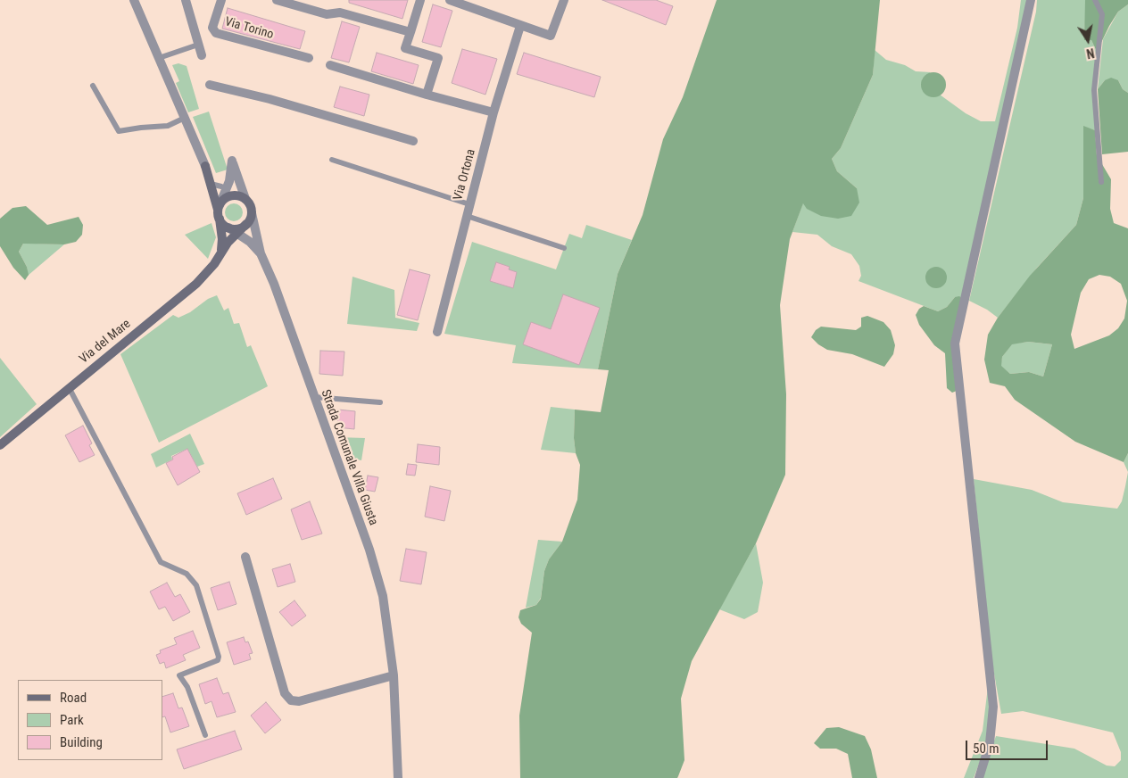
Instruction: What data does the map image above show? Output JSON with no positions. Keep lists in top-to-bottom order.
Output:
{
  "streets": {
    "street": [
      "Via Torino",
      "Via Ortona",
      "Via del Mare",
      "Strada Comunale Villa Giusta"
    ]
  },
  "legend": ["Road", "Park", "Building"],
  "scale_bar": "50 m",
  "north": "bottom"
}
